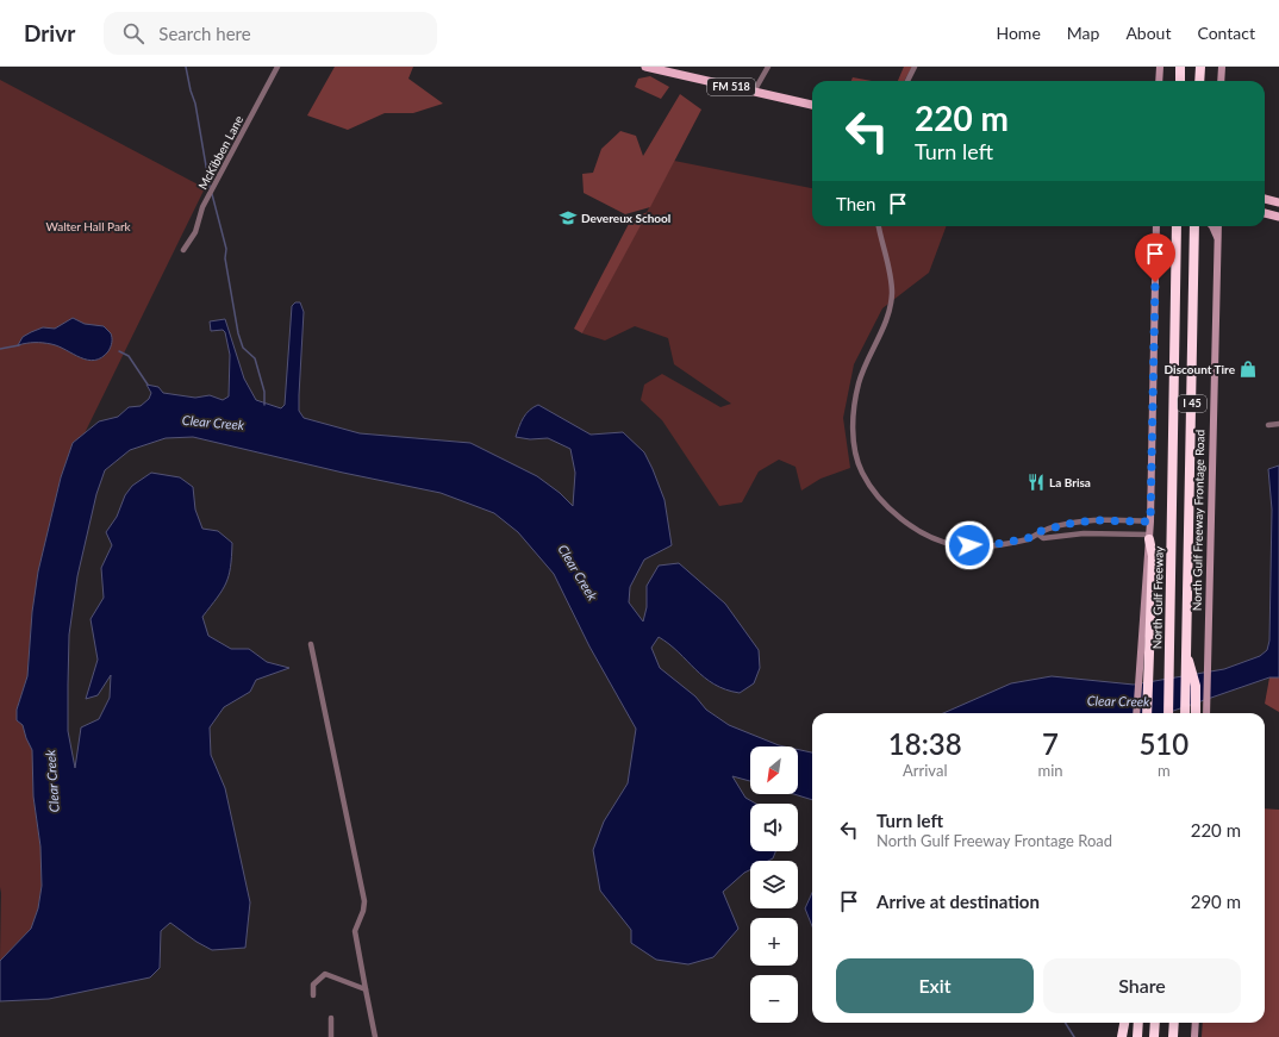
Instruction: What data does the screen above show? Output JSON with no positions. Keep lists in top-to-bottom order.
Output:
{
  "streets": {
    "highway": ["I 45", "North Gulf Freeway"],
    "main road": ["FM 518", "North Gulf Freeway Frontage Road"],
    "street": ["McKibben Lane"]
  },
  "water": ["Clear Creek"],
  "parks": ["Walter Hall Park"],
  "places": {
    "school or university": ["Devereux School"],
    "shop": ["Discount Tire"],
    "restaurant": ["La Brisa"]
  },
  "north": "bottom left",
  "page": {
    "header": "Drivr",
    "search": "Search here",
    "nav": [
      "Home",
      "Map",
      "About",
      "Contact"
    ],
    "turn": ["220 m", "Turn left"],
    "then": "Then",
    "eta": [
      "18:38",
      "Arrival",
      "7",
      "min",
      "510",
      "m"
    ],
    "map_buttons": ["+", "−"],
    "list": [
      {
        "name": "Turn left",
        "note": "North Gulf Freeway Frontage Road",
        "value": "220 m"
      },
      {
        "name": "Arrive at destination",
        "value": "290 m"
      }
    ],
    "buttons": ["Exit", "Share"]
  }
}
